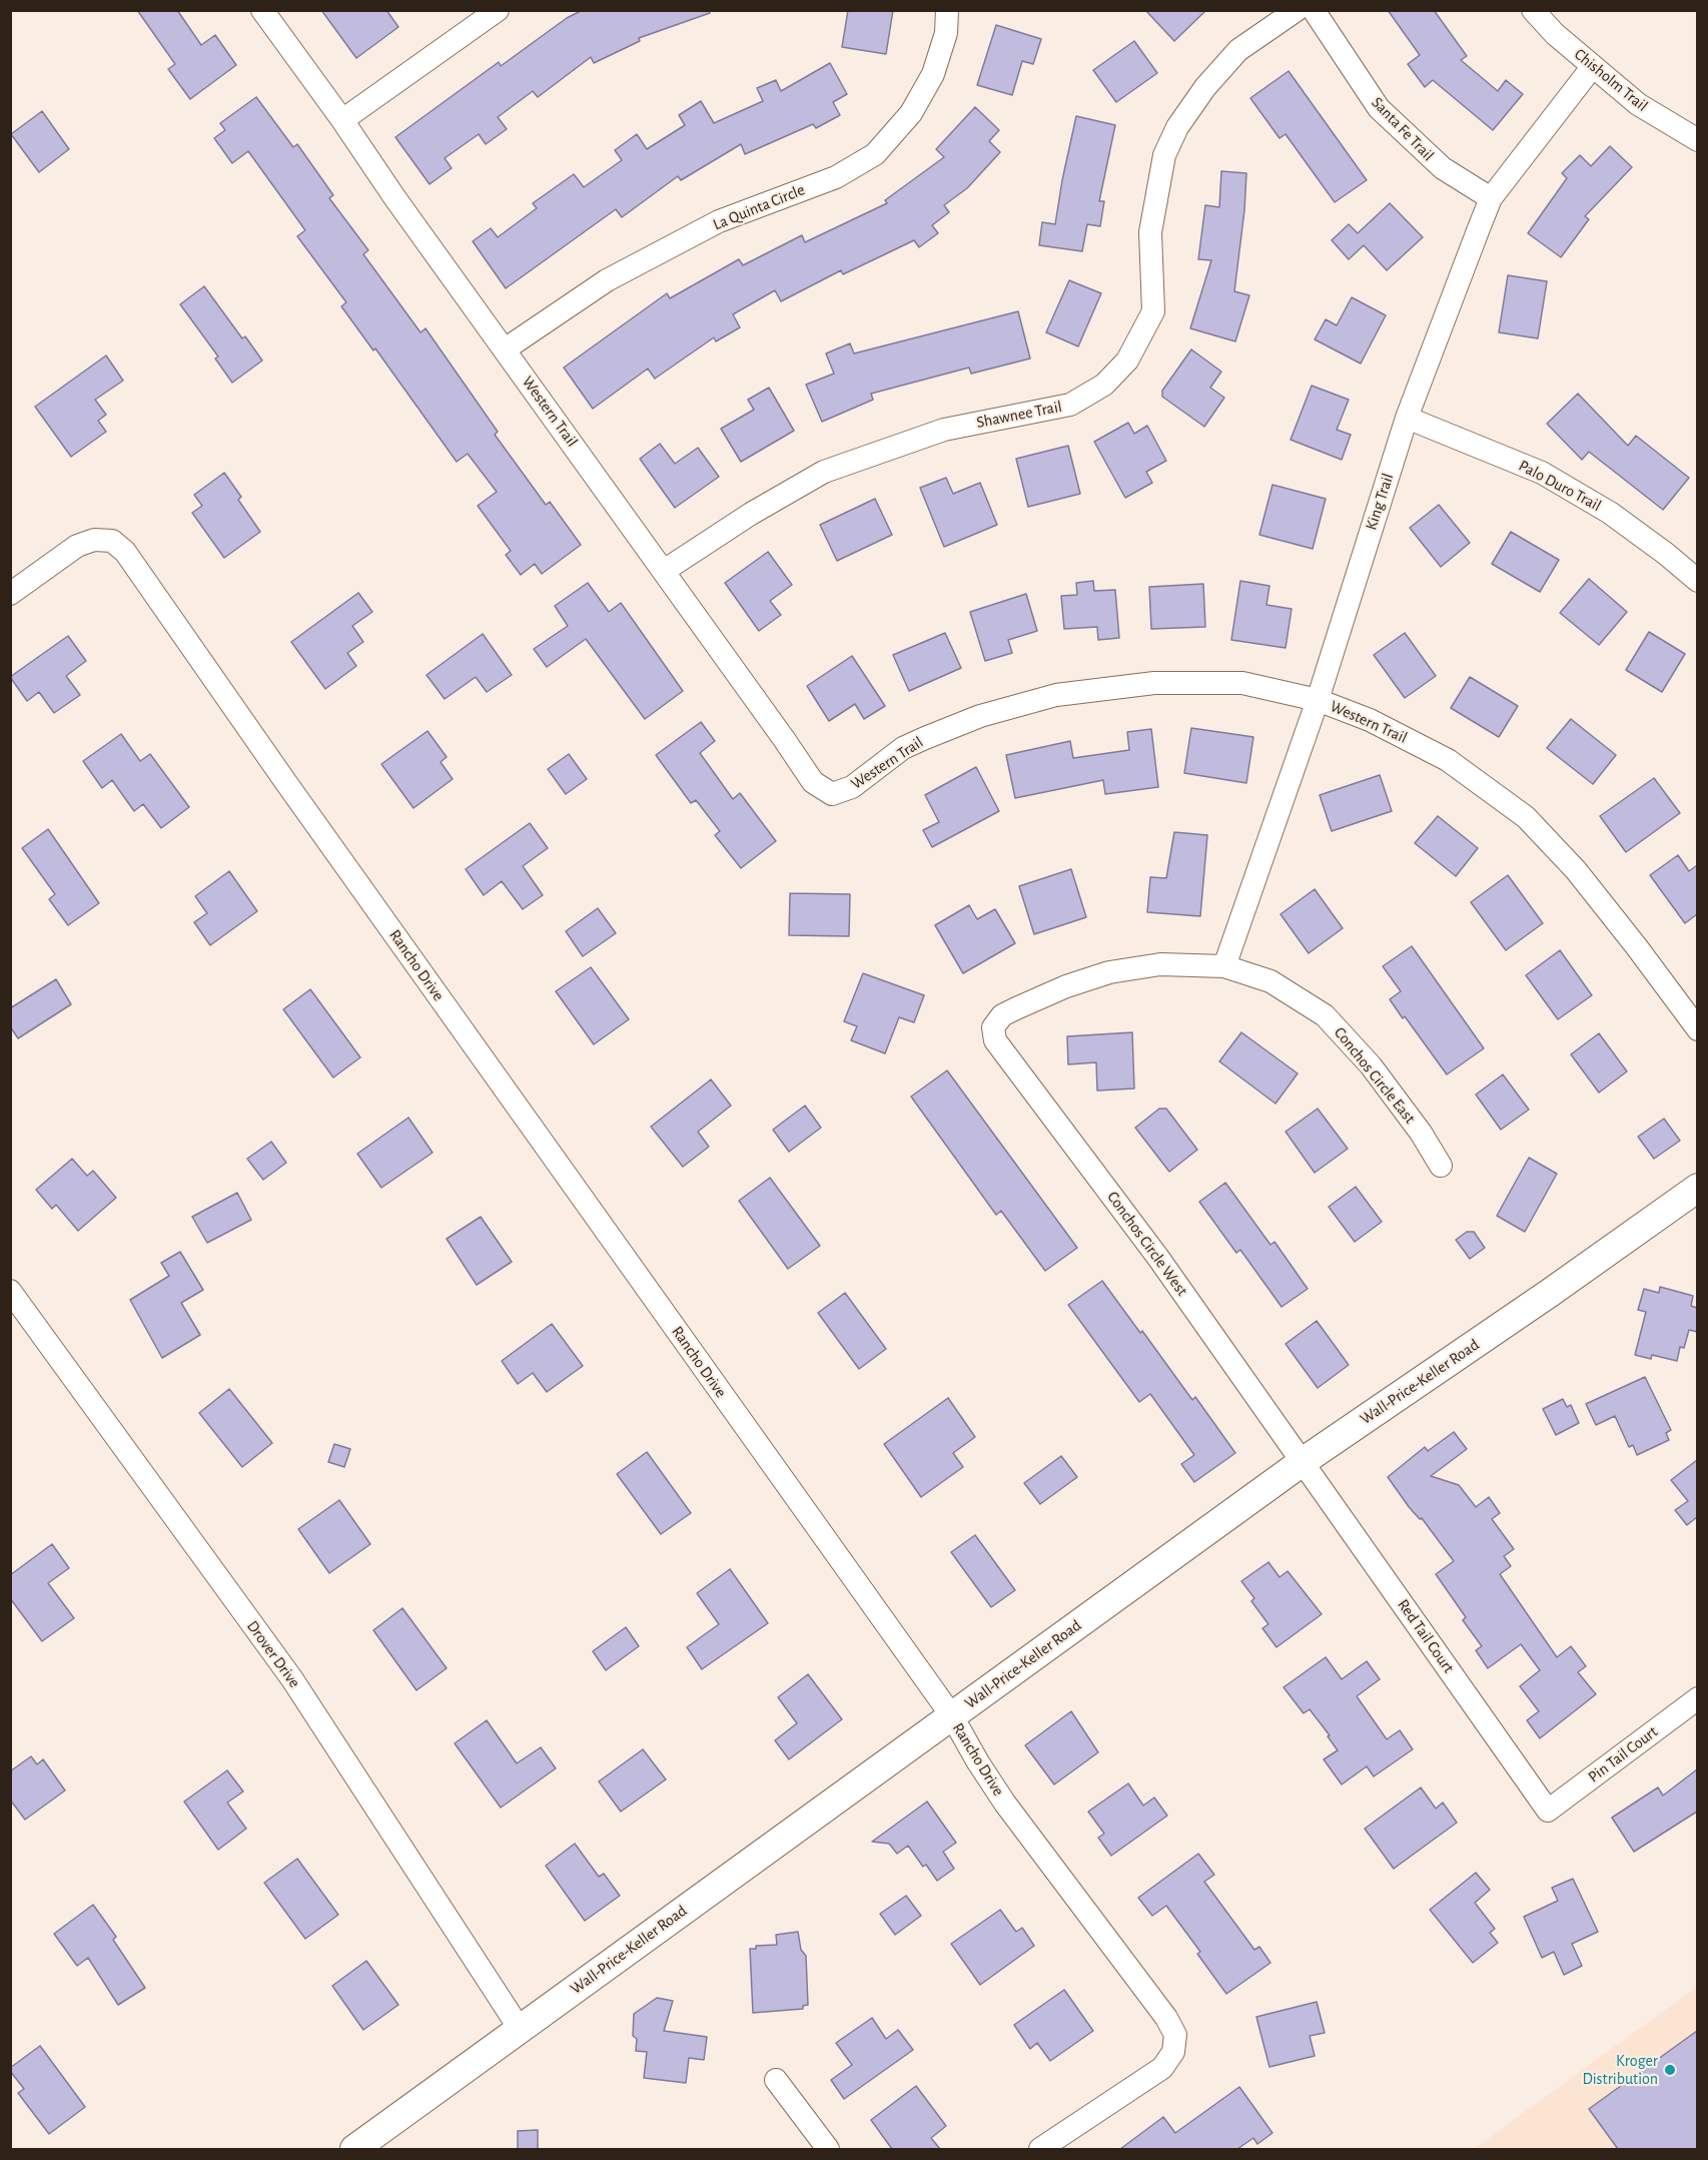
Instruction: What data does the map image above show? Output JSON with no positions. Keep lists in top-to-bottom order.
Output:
{
  "streets": {
    "street": [
      "Chisholm Trail",
      "Santa Fe Trail",
      "La Quinta Circle",
      "Western Trail",
      "Shawnee Trail",
      "Palo Duro Trail",
      "King Trail",
      "Rancho Drive",
      "Conchos Circle East",
      "Conchos Circle West",
      "Wall-Price-Keller Road",
      "Red Tail Court",
      "Drover Drive",
      "Pin Tail Court"
    ]
  },
  "crossings": [
    ["Chisholm Trail", "King Trail"],
    ["Santa Fe Trail", "King Trail"],
    ["La Quinta Circle", "Western Trail"],
    ["Western Trail", "Shawnee Trail"],
    ["Western Trail", "King Trail"],
    ["Palo Duro Trail", "King Trail"],
    ["King Trail", "Conchos Circle East"],
    ["Rancho Drive", "Wall-Price-Keller Road"],
    ["Conchos Circle East", "Conchos Circle West"],
    ["Conchos Circle West", "Wall-Price-Keller Road"],
    ["Conchos Circle West", "Red Tail Court"],
    ["Wall-Price-Keller Road", "Red Tail Court"],
    ["Wall-Price-Keller Road", "Drover Drive"],
    ["Red Tail Court", "Pin Tail Court"]
  ],
  "places": ["Kroger Distribution"]
}
